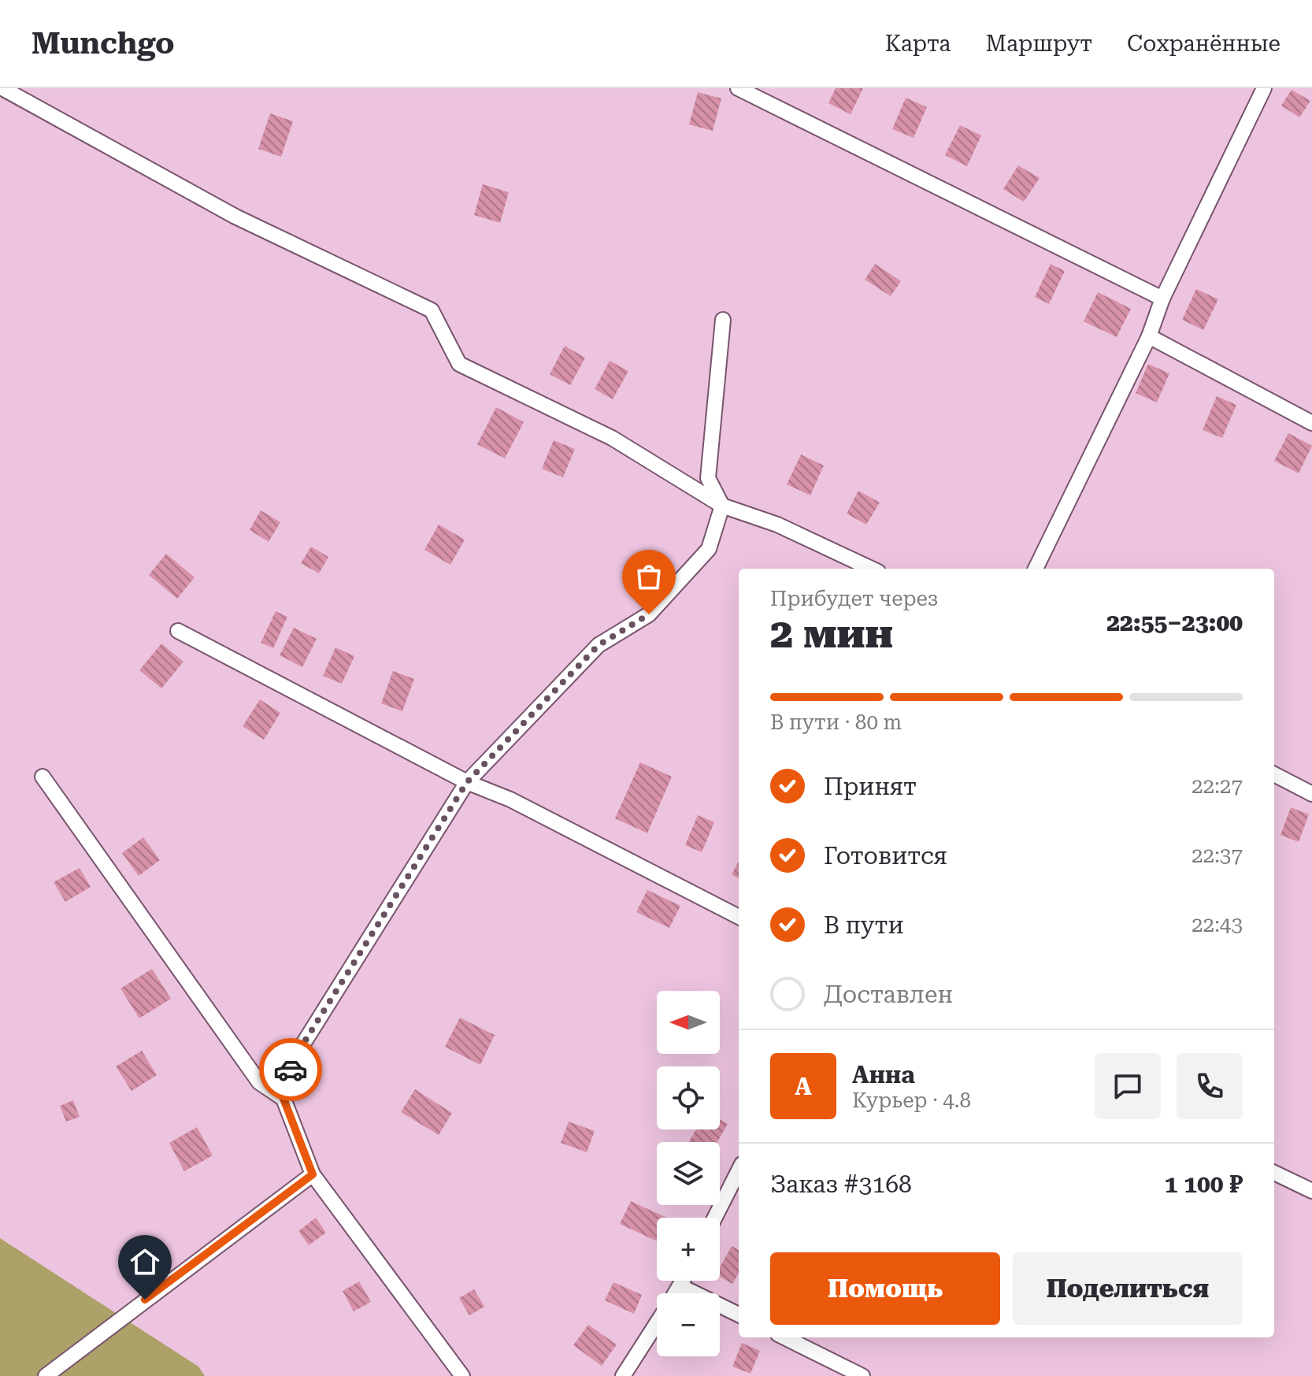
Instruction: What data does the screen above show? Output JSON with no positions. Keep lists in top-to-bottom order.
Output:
{
  "north": "left",
  "page": {
    "header": "Munchgo",
    "nav": ["Карта", "Маршрут", "Сохранённые"],
    "heading": ["2 мин", "Прибудет через", "22:55–23:00"],
    "panel": [
      "Анна",
      "Курьер · 4.8",
      "Заказ #3168",
      "1 100 ₽"
    ],
    "bar": "В пути · 80 m",
    "list": [
      ["Принят", "22:27"],
      ["Готовится", "22:37"],
      ["В пути", "22:43"],
      "Доставлен"
    ],
    "map_buttons": ["+", "−"],
    "round": "А",
    "buttons": ["Помощь", "Поделиться"]
  }
}
